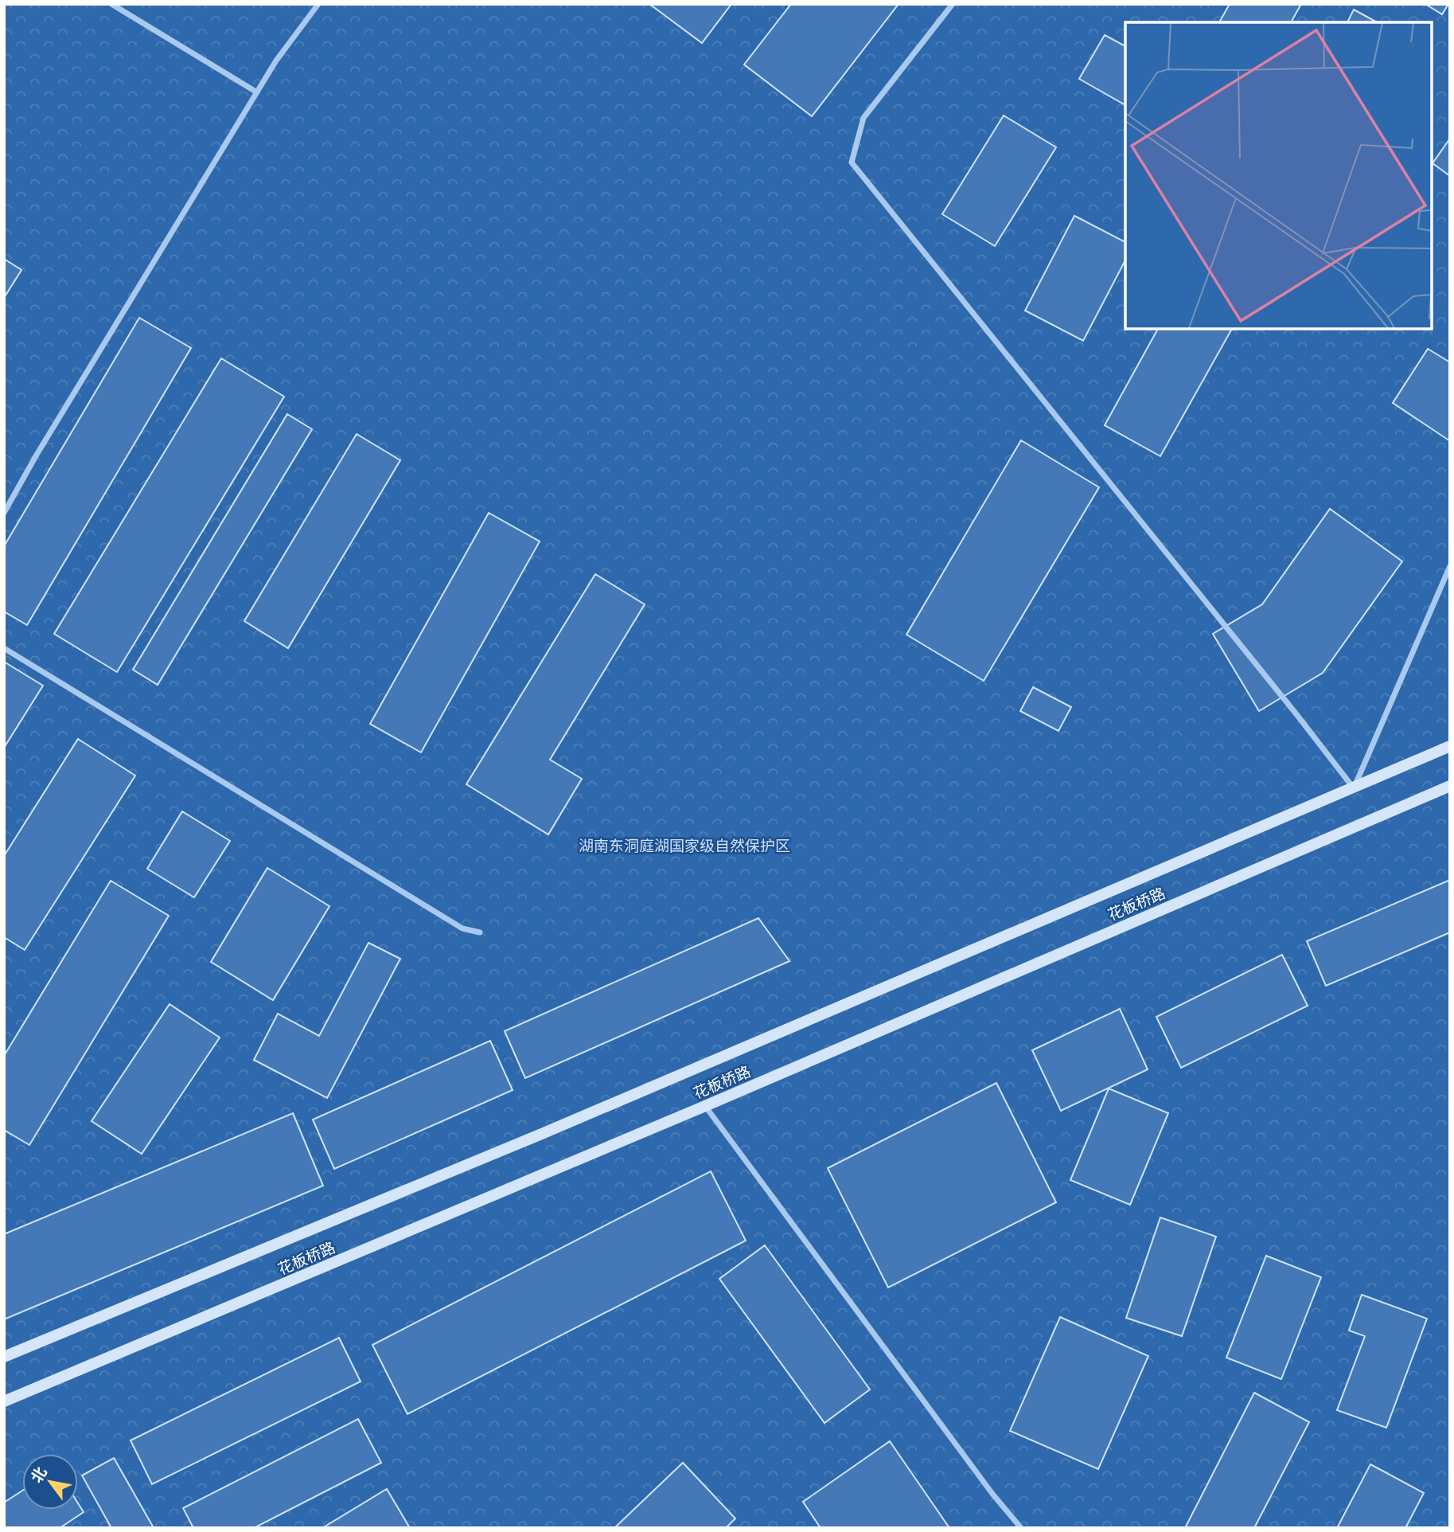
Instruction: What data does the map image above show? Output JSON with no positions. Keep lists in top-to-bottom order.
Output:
{
  "streets": {
    "street": ["花板桥路"]
  },
  "parks": ["湖南东洞庭湖国家级自然保护区"],
  "north": "top left"
}
